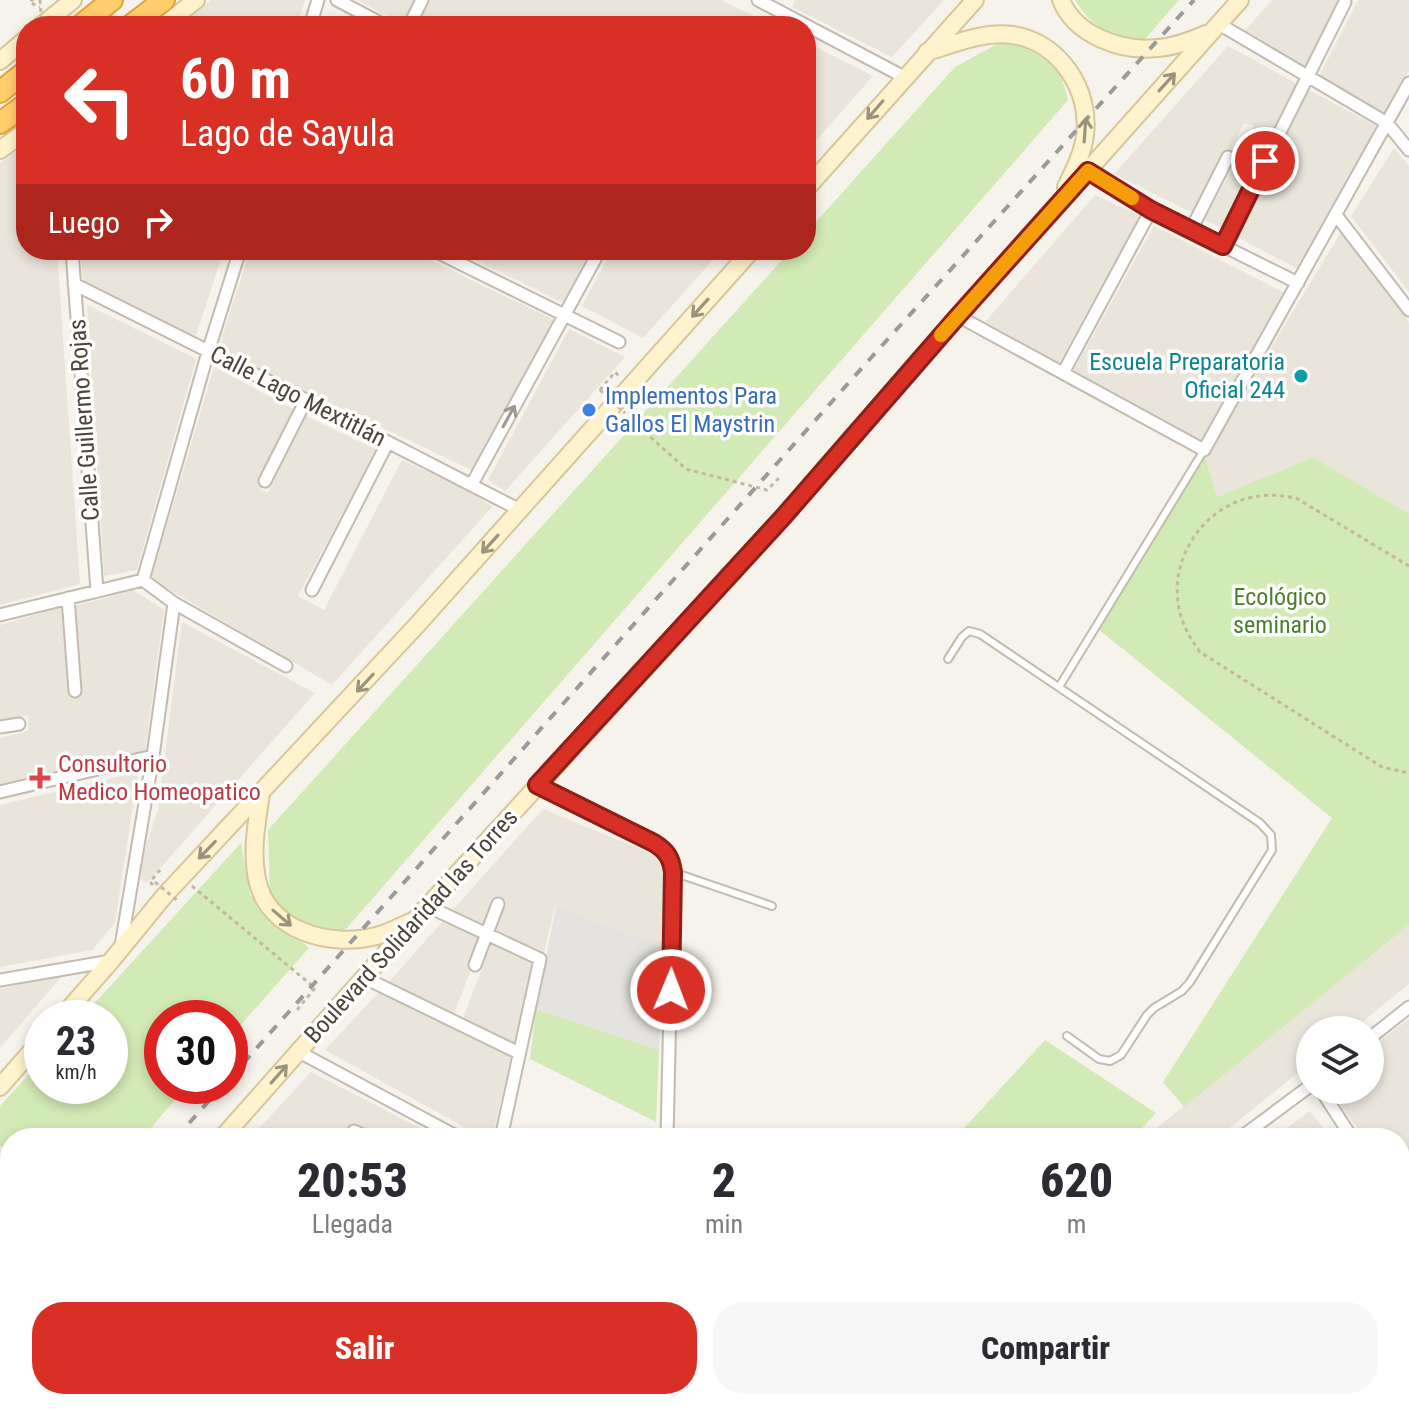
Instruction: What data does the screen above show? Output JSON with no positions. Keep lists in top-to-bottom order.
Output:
{
  "streets": {
    "main road": ["Boulevard Solidaridad las Torres"],
    "street": ["Calle Lago Mextitlán", "Calle Guillermo Rojas"]
  },
  "crossings": [
    ["Calle Lago Mextitlán", "Calle Guillermo Rojas"]
  ],
  "parks": ["Ecológico seminario"],
  "places": {
    "other": ["Escuela Preparatoria Oficial 244", "Implementos Para Gallos El Maystrin"],
    "health": ["Consultorio Medico Homeopatico"]
  },
  "page": {
    "turn": ["60 m", "Lago de Sayula"],
    "then": "Luego",
    "speed": "23 km/h",
    "limit": "30",
    "eta": [
      "20:53",
      "Llegada",
      "2",
      "min",
      "620",
      "m"
    ],
    "buttons": ["Salir", "Compartir"]
  }
}
